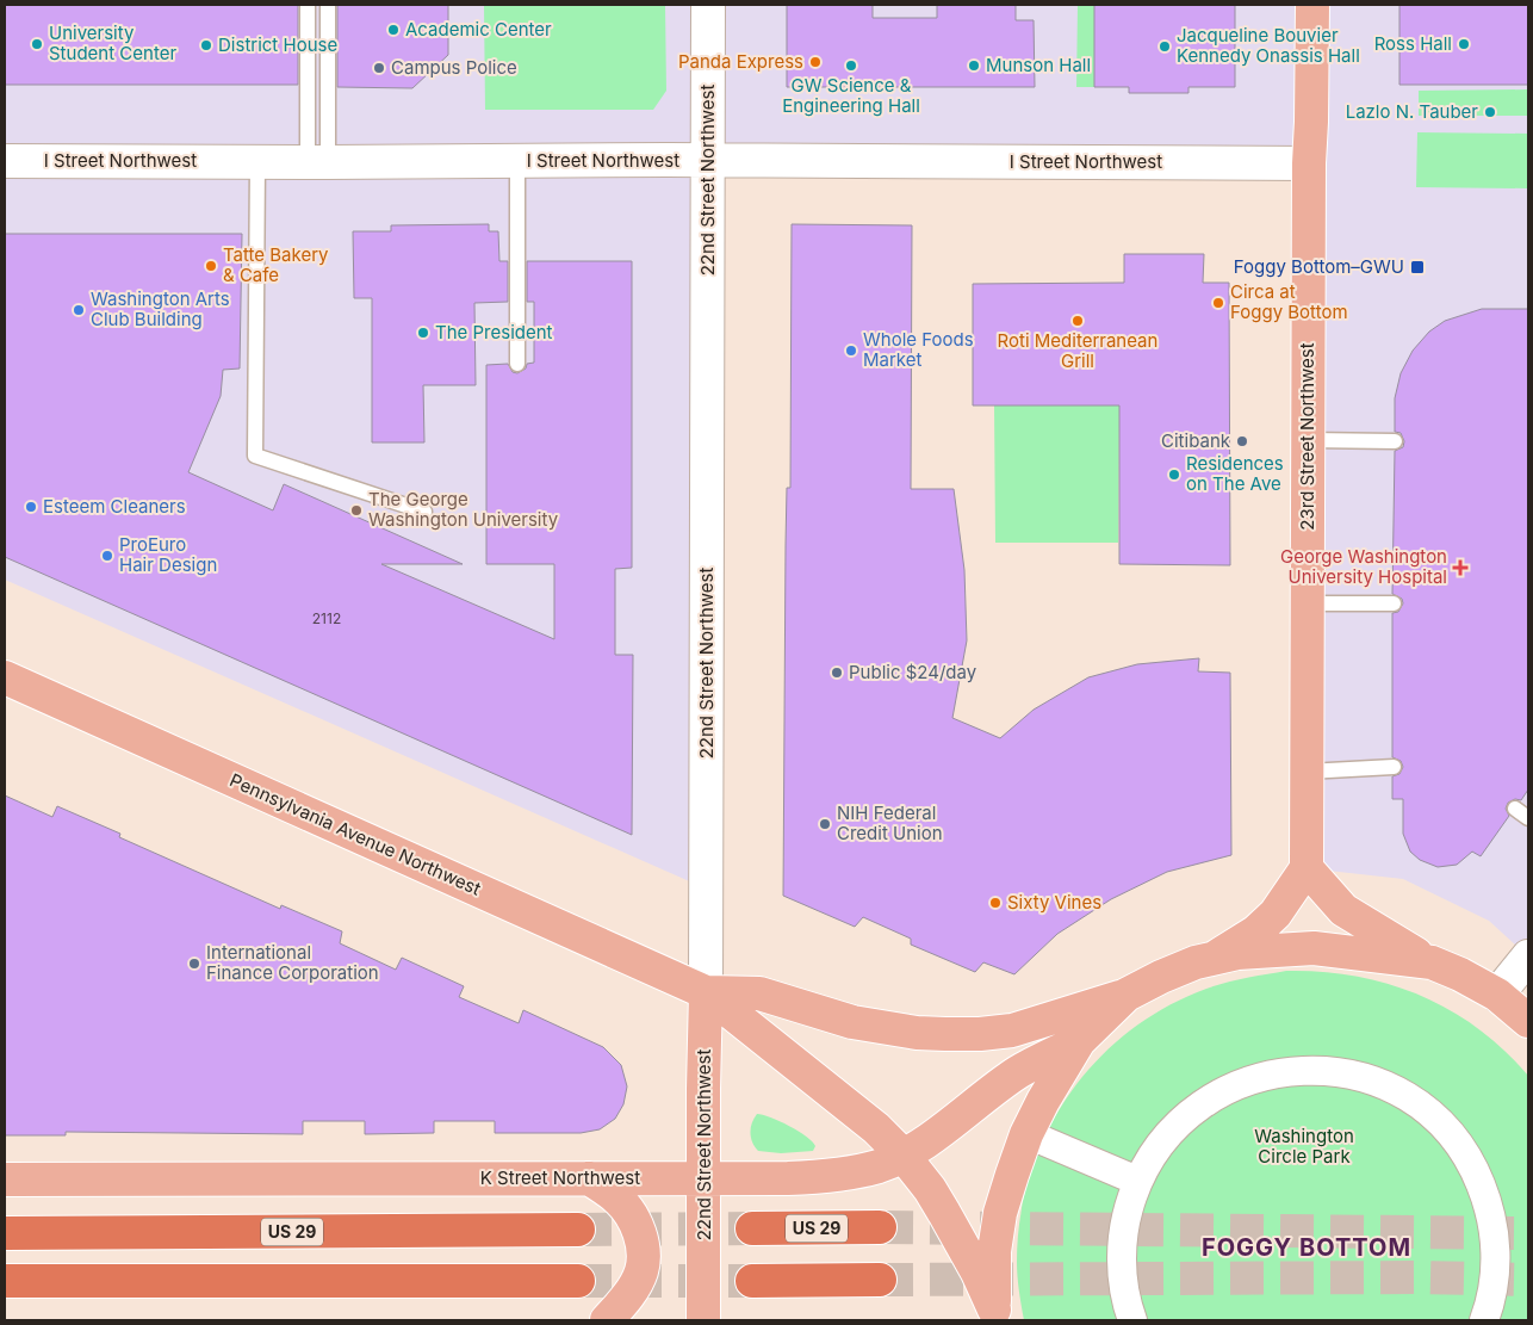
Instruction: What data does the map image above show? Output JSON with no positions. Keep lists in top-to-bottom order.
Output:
{
  "streets": {
    "highway": ["US 29"],
    "main road": [
      "22nd Street Northwest",
      "23rd Street Northwest",
      "Pennsylvania Avenue Northwest",
      "K Street Northwest"
    ],
    "street": ["I Street Northwest"]
  },
  "crossings": [
    ["I Street Northwest", "22nd Street Northwest"],
    ["I Street Northwest", "23rd Street Northwest"],
    ["22nd Street Northwest", "Pennsylvania Avenue Northwest"],
    ["22nd Street Northwest", "K Street Northwest"],
    ["Pennsylvania Avenue Northwest", "K Street Northwest"]
  ],
  "districts": ["FOGGY BOTTOM"],
  "parks": ["Washington Circle Park"],
  "places": {
    "other": [
      "Academic Center",
      "University Student Center",
      "Ross Hall",
      "District House",
      "Jacqueline Bouvier Kennedy Onassis Hall",
      "Panda Express",
      "GW Science & Engineering Hall",
      "Munson Hall",
      "Campus Police",
      "Lazlo N. Tauber",
      "Tatte Bakery & Cafe",
      "Circa at Foggy Bottom",
      "Washington Arts Club Building",
      "Roti Mediterranean Grill",
      "The President",
      "Whole Foods Market",
      "Citibank",
      "Residences on The Ave",
      "Esteem Cleaners",
      "The George Washington University",
      "ProEuro Hair Design",
      "Public $24/day",
      "NIH Federal Credit Union",
      "Sixty Vines",
      "International Finance Corporation"
    ],
    "transit": ["Foggy Bottom–GWU"],
    "health": ["George Washington University Hospital"]
  },
  "house_numbers": ["2112"]
}
